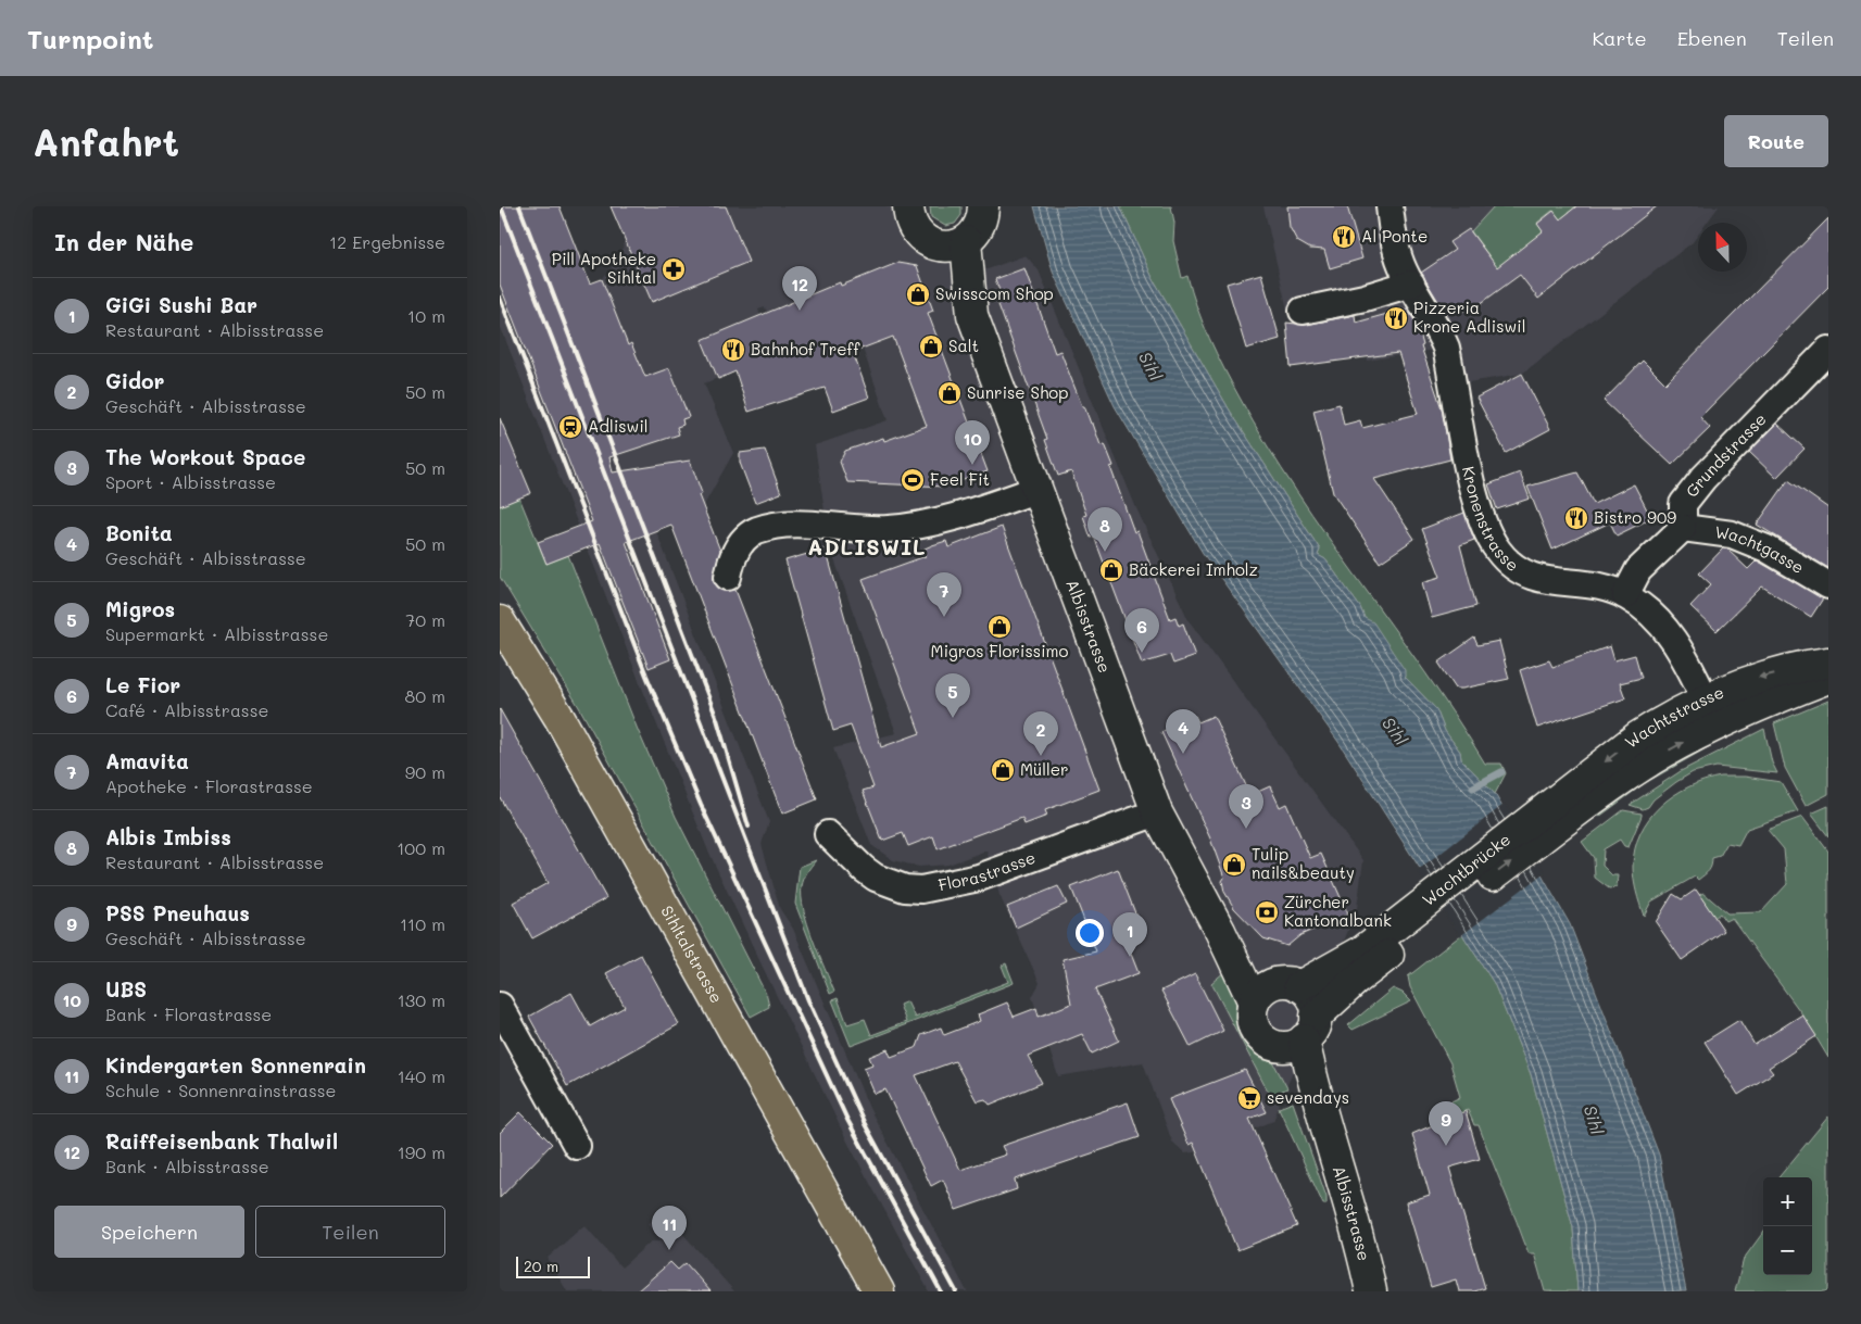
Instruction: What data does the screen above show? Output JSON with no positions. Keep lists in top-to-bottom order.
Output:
{
  "streets": {
    "main road": [
      "Albisstrasse",
      "Wachtstrasse",
      "Wachtbrücke",
      "Sihltalstrasse"
    ],
    "street": [
      "Grundstrasse",
      "Kronenstrasse",
      "Wachtgasse",
      "Florastrasse"
    ]
  },
  "crossings": [
    ["Grundstrasse", "Wachtgasse"],
    ["Kronenstrasse", "Wachtstrasse"],
    ["Albisstrasse", "Florastrasse"],
    ["Wachtstrasse", "Wachtbrücke"]
  ],
  "districts": ["ADLISWIL"],
  "water": ["Sihl"],
  "places": {
    "restaurant": [
      "Al Ponte",
      "Pizzeria Krone Adliswil",
      "Bahnhof Treff",
      "Bistro 909"
    ],
    "pharmacy": ["Pill Apotheke Sihltal"],
    "shop": [
      "Swisscom Shop",
      "Salt",
      "Sunrise Shop",
      "Bäckerei Imholz",
      "Migros Florissimo",
      "Müller",
      "Tulip nails&beauty"
    ],
    "station": ["Adliswil"],
    "sports": ["Feel Fit"],
    "bank": ["Zürcher Kantonalbank"],
    "supermarket": ["sevendays"]
  },
  "scale_bar": "20 m",
  "north": "top",
  "page": {
    "header": "Turnpoint",
    "nav": ["Karte", "Ebenen", "Teilen"],
    "buttons": [
      "Route",
      ["Speichern", "Teilen"]
    ],
    "title": "Anfahrt",
    "heading": ["In der Nähe", "12 Ergebnisse"],
    "pins": [
      "12",
      "10",
      "8",
      "7",
      "6",
      "5",
      "4",
      "2",
      "3",
      "1",
      "9",
      "11"
    ],
    "list": [
      {
        "mark": "1",
        "name": "GiGi Sushi Bar",
        "note": "Restaurant · Albisstrasse",
        "value": "10 m"
      },
      {
        "mark": "2",
        "name": "Gidor",
        "note": "Geschäft · Albisstrasse",
        "value": "50 m"
      },
      {
        "mark": "3",
        "name": "The Workout Space",
        "note": "Sport · Albisstrasse",
        "value": "50 m"
      },
      {
        "mark": "4",
        "name": "Bonita",
        "note": "Geschäft · Albisstrasse",
        "value": "50 m"
      },
      {
        "mark": "5",
        "name": "Migros",
        "note": "Supermarkt · Albisstrasse",
        "value": "70 m"
      },
      {
        "mark": "6",
        "name": "Le Fior",
        "note": "Café · Albisstrasse",
        "value": "80 m"
      },
      {
        "mark": "7",
        "name": "Amavita",
        "note": "Apotheke · Florastrasse",
        "value": "90 m"
      },
      {
        "mark": "8",
        "name": "Albis Imbiss",
        "note": "Restaurant · Albisstrasse",
        "value": "100 m"
      },
      {
        "mark": "9",
        "name": "PSS Pneuhaus",
        "note": "Geschäft · Albisstrasse",
        "value": "110 m"
      },
      {
        "mark": "10",
        "name": "UBS",
        "note": "Bank · Florastrasse",
        "value": "130 m"
      },
      {
        "mark": "11",
        "name": "Kindergarten Sonnenrain",
        "note": "Schule · Sonnenrainstrasse",
        "value": "140 m"
      },
      {
        "mark": "12",
        "name": "Raiffeisenbank Thalwil",
        "note": "Bank · Albisstrasse",
        "value": "190 m"
      }
    ],
    "map_buttons": ["+", "−"],
    "scale": "20 m"
  }
}
